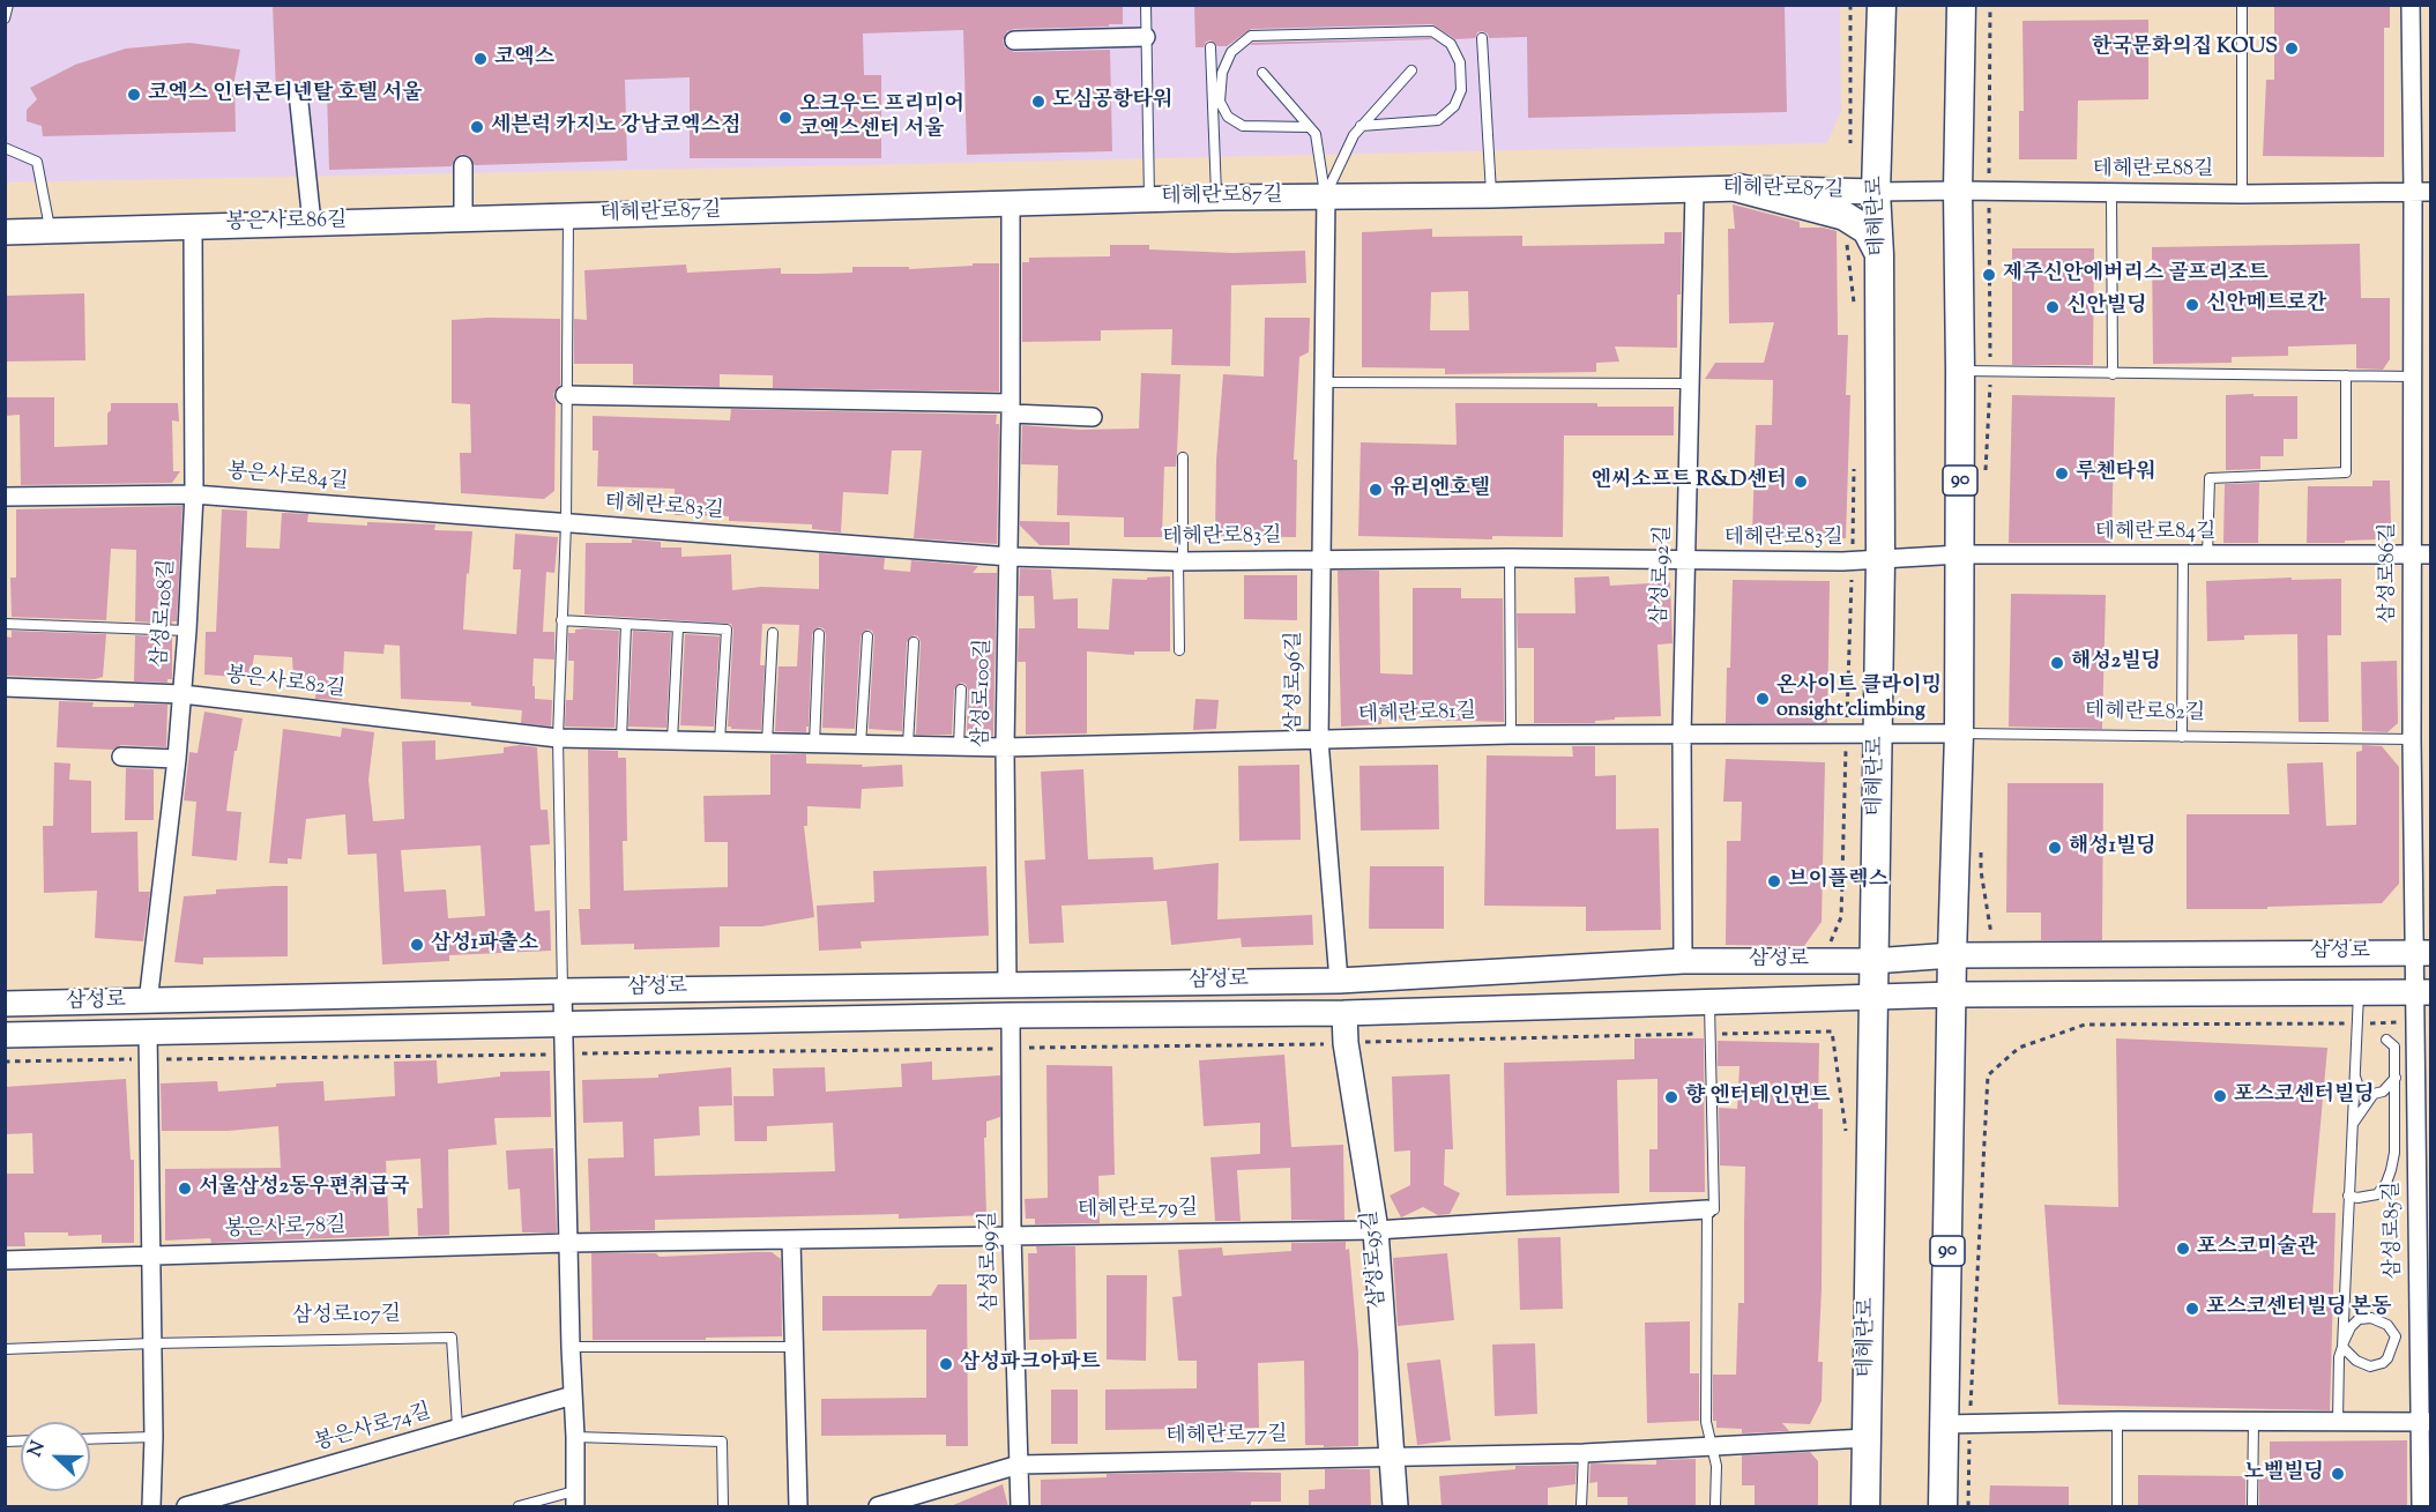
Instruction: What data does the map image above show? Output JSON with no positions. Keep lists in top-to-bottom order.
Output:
{
  "streets": {
    "main road": [
      "테헤란로87길",
      "테헤란로",
      "봉은사로86길",
      "90",
      "삼성로",
      "삼성로95길"
    ],
    "street": [
      "테헤란로88길",
      "봉은사로84길",
      "테헤란로83길",
      "테헤란로84길",
      "삼성로86길",
      "삼성로92길",
      "삼성로108길",
      "삼성로96길",
      "봉은사로82길",
      "삼성로100길",
      "테헤란로82길",
      "테헤란로81길",
      "테헤란로79길",
      "봉은사로78길",
      "삼성로85길",
      "삼성로99길",
      "봉은사로74길",
      "테헤란로77길"
    ],
    "lane": ["삼성로107길"]
  },
  "crossings": [
    ["테헤란로88길", "테헤란로87길"],
    ["테헤란로88길", "테헤란로"],
    ["테헤란로88길", "90"],
    ["테헤란로88길", "삼성로86길"],
    ["테헤란로87길", "테헤란로"],
    ["테헤란로87길", "봉은사로86길"],
    ["테헤란로87길", "삼성로92길"],
    ["테헤란로87길", "삼성로96길"],
    ["테헤란로87길", "삼성로100길"],
    ["테헤란로", "테헤란로83길"],
    ["테헤란로", "테헤란로84길"],
    ["테헤란로", "테헤란로82길"],
    ["테헤란로", "테헤란로81길"],
    ["테헤란로", "삼성로"],
    ["테헤란로", "테헤란로77길"],
    ["봉은사로86길", "삼성로108길"],
    ["봉은사로84길", "테헤란로83길"],
    ["봉은사로84길", "삼성로108길"],
    ["90", "테헤란로84길"],
    ["90", "테헤란로82길"],
    ["90", "삼성로"],
    ["테헤란로83길", "테헤란로84길"],
    ["테헤란로83길", "삼성로92길"],
    ["테헤란로83길", "삼성로96길"],
    ["테헤란로83길", "삼성로100길"],
    ["테헤란로84길", "삼성로86길"],
    ["삼성로86길", "테헤란로82길"],
    ["삼성로86길", "삼성로"],
    ["삼성로86길", "삼성로85길"],
    ["삼성로92길", "테헤란로81길"],
    ["삼성로92길", "삼성로"],
    ["삼성로108길", "봉은사로82길"],
    ["삼성로108길", "삼성로"],
    ["삼성로96길", "테헤란로81길"],
    ["삼성로96길", "삼성로"],
    ["봉은사로82길", "테헤란로81길"],
    ["삼성로100길", "테헤란로81길"],
    ["삼성로100길", "삼성로"],
    ["테헤란로82길", "테헤란로81길"],
    ["삼성로", "삼성로85길"],
    ["삼성로", "삼성로95길"],
    ["삼성로", "삼성로99길"],
    ["테헤란로79길", "봉은사로78길"],
    ["테헤란로79길", "삼성로95길"],
    ["테헤란로79길", "삼성로99길"],
    ["삼성로95길", "테헤란로77길"],
    ["삼성로99길", "테헤란로77길"],
    ["삼성로107길", "봉은사로74길"]
  ],
  "places": [
    "한국문화의집 KOUS",
    "코엑스",
    "코엑스 인터콘티넨탈 호텔 서울",
    "도심공항타워",
    "오크우드 프리미어 코엑스센터 서울",
    "세븐럭 카지노 강남코엑스점",
    "제주신안에버리스 골프리조트",
    "신안메트로칸",
    "신안빌딩",
    "루첸타워",
    "엔씨소프트 R&D센터",
    "유리엔호텔",
    "해성2빌딩",
    "온사이트 클라이밍 onsight climbing",
    "해성1빌딩",
    "브이플렉스",
    "삼성1파출소",
    "포스코센터빌딩",
    "향 엔터테인먼트",
    "서울삼성2동우편취급국",
    "포스코미술관",
    "포스코센터빌딩 본동",
    "삼성파크아파트",
    "노벨빌딩"
  ],
  "north": "left"
}
